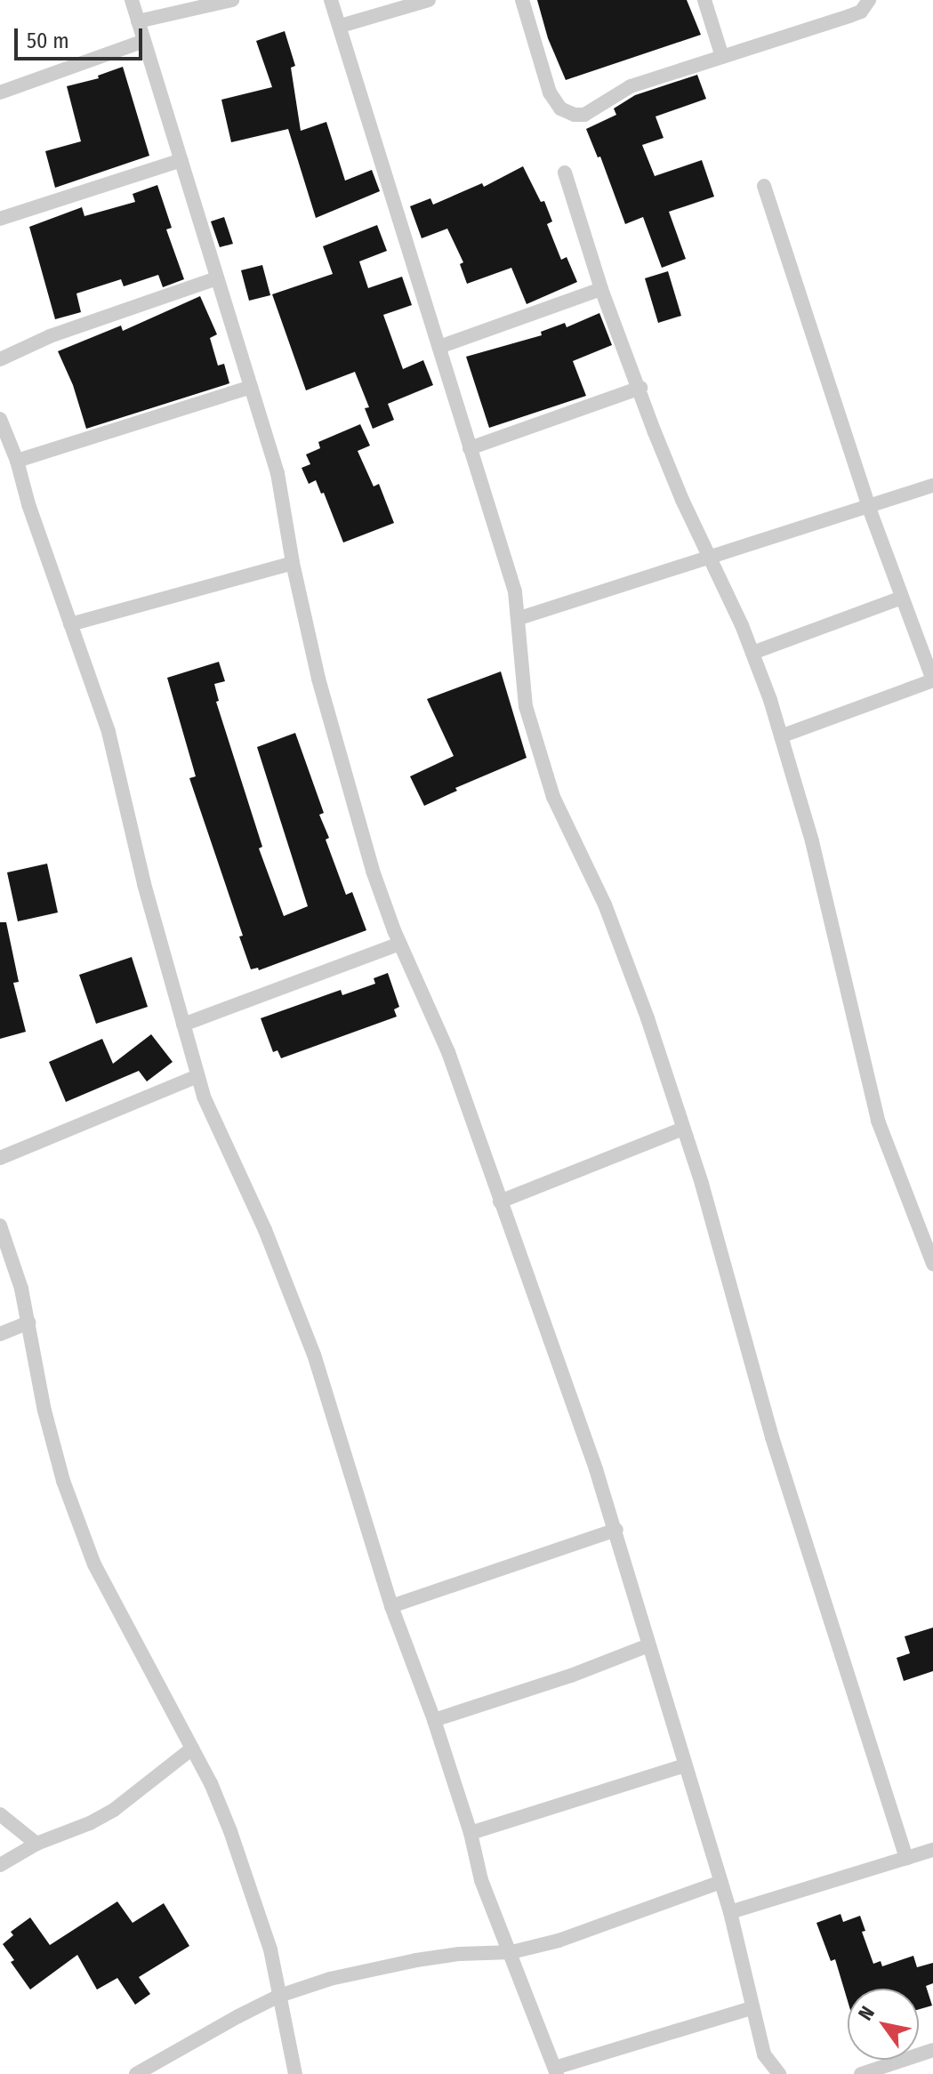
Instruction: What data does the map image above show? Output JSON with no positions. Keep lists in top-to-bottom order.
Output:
{
  "scale_bar": "50 m",
  "north": "top left"
}
